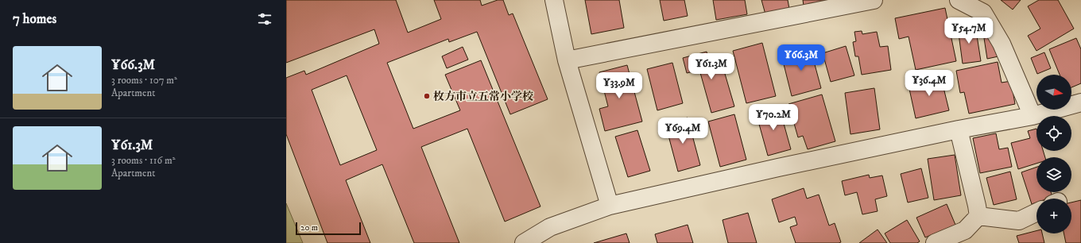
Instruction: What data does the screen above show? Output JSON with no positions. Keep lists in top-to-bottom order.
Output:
{
  "places": ["枚方市立五常小学校"],
  "scale_bar": "20 m",
  "north": "right",
  "page": {
    "heading": "7 homes",
    "price": [
      "¥54.7M",
      "¥66.3M",
      "¥61.3M",
      "¥36.4M",
      "¥33.9M",
      "¥70.2M",
      "¥69.4M"
    ],
    "list": [
      {
        "name": "¥66.3M",
        "note": "3 rooms · 107 m² · Apartment"
      },
      {
        "name": "¥61.3M",
        "note": "3 rooms · 116 m² · Apartment"
      }
    ],
    "map_buttons": "+",
    "scale": "20 m"
  }
}
